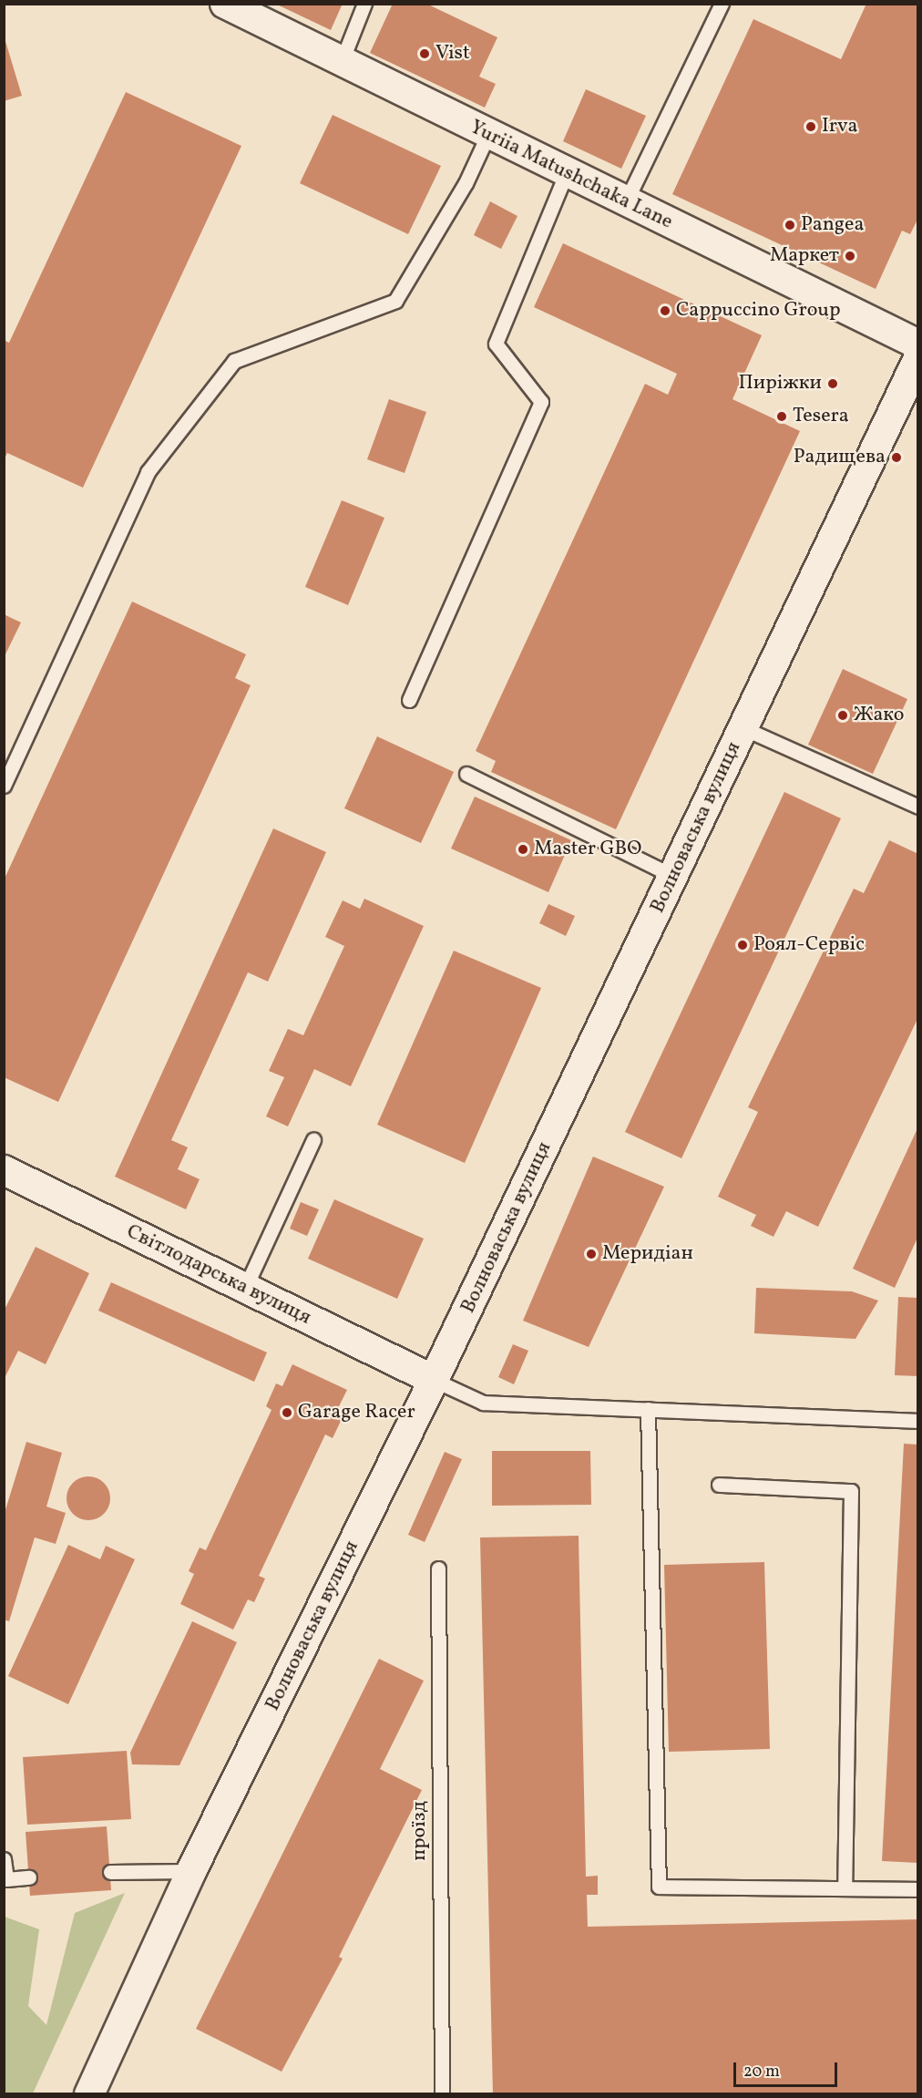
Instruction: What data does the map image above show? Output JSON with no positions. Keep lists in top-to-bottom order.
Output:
{
  "streets": {
    "street": ["Yuriia Matushchaka Lane", "Волноваська вулиця", "Світлодарська вулиця"],
    "lane": ["проїзд"]
  },
  "crossings": [
    ["Волноваська вулиця", "Світлодарська вулиця"]
  ],
  "places": [
    "Vist",
    "Irva",
    "Pangea",
    "Маркет",
    "Cappuccino Group",
    "Пиріжки",
    "Tesera",
    "Радищева",
    "Жако",
    "Master GBO",
    "Роял-Сервіс",
    "Меридіан",
    "Garage Racer"
  ],
  "scale_bar": "20 m"
}
